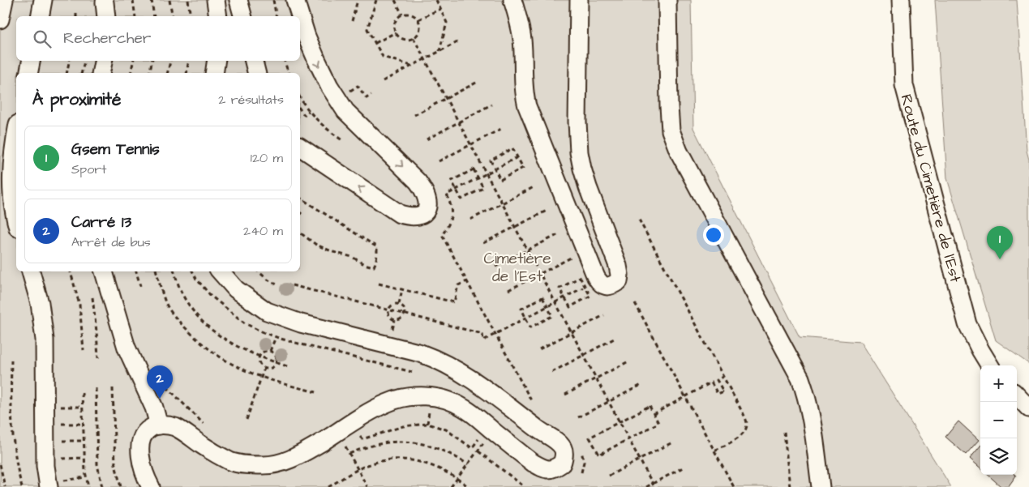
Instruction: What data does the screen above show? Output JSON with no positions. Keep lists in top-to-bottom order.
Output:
{
  "streets": {
    "street": ["Route du Cimetière de l'Est"]
  },
  "parks": ["Cimetière de l'Est"],
  "page": {
    "search": "Rechercher",
    "heading": ["À proximité", "2 résultats"],
    "list": [
      {
        "mark": "1",
        "name": "Gsem Tennis",
        "note": "Sport",
        "value": "120 m"
      },
      {
        "mark": "2",
        "name": "Carré 13",
        "note": "Arrêt de bus",
        "value": "240 m"
      }
    ],
    "pins": ["1", "2"],
    "map_buttons": ["+", "−"]
  }
}
